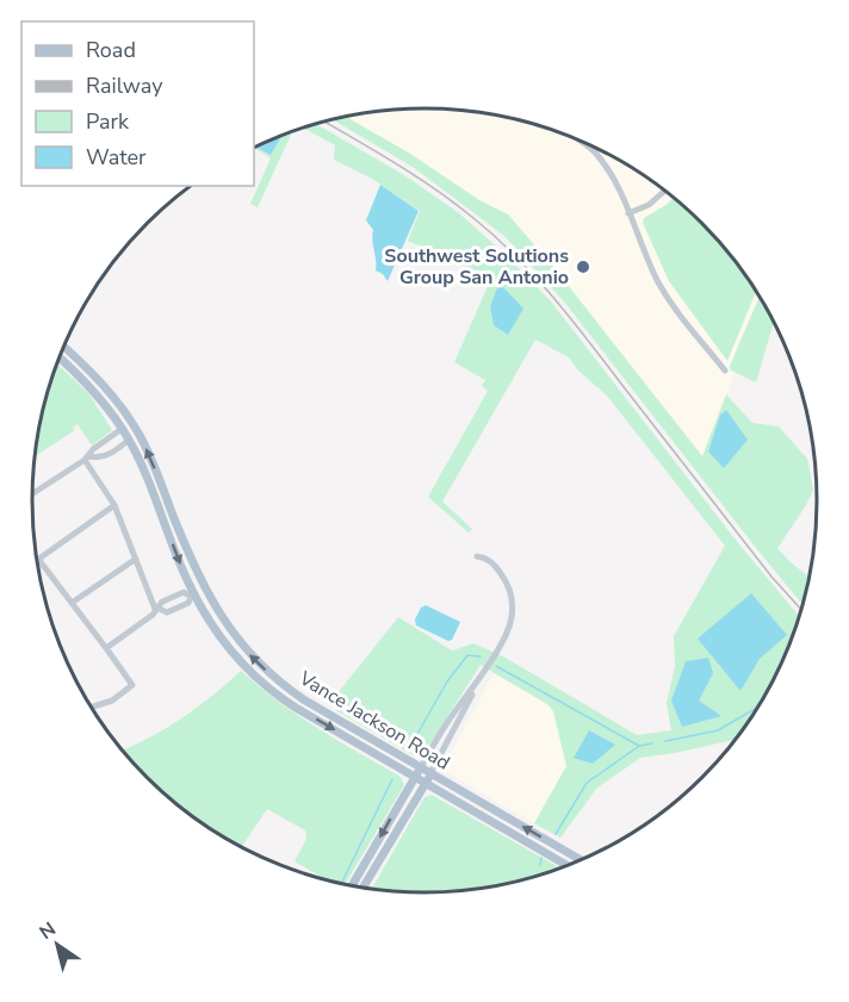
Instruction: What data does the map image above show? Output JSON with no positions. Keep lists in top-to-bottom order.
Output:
{
  "streets": {
    "main road": ["Vance Jackson Road"]
  },
  "places": ["Southwest Solutions Group San Antonio"],
  "legend": [
    "Road",
    "Railway",
    "Park",
    "Water"
  ],
  "north": "top left"
}
